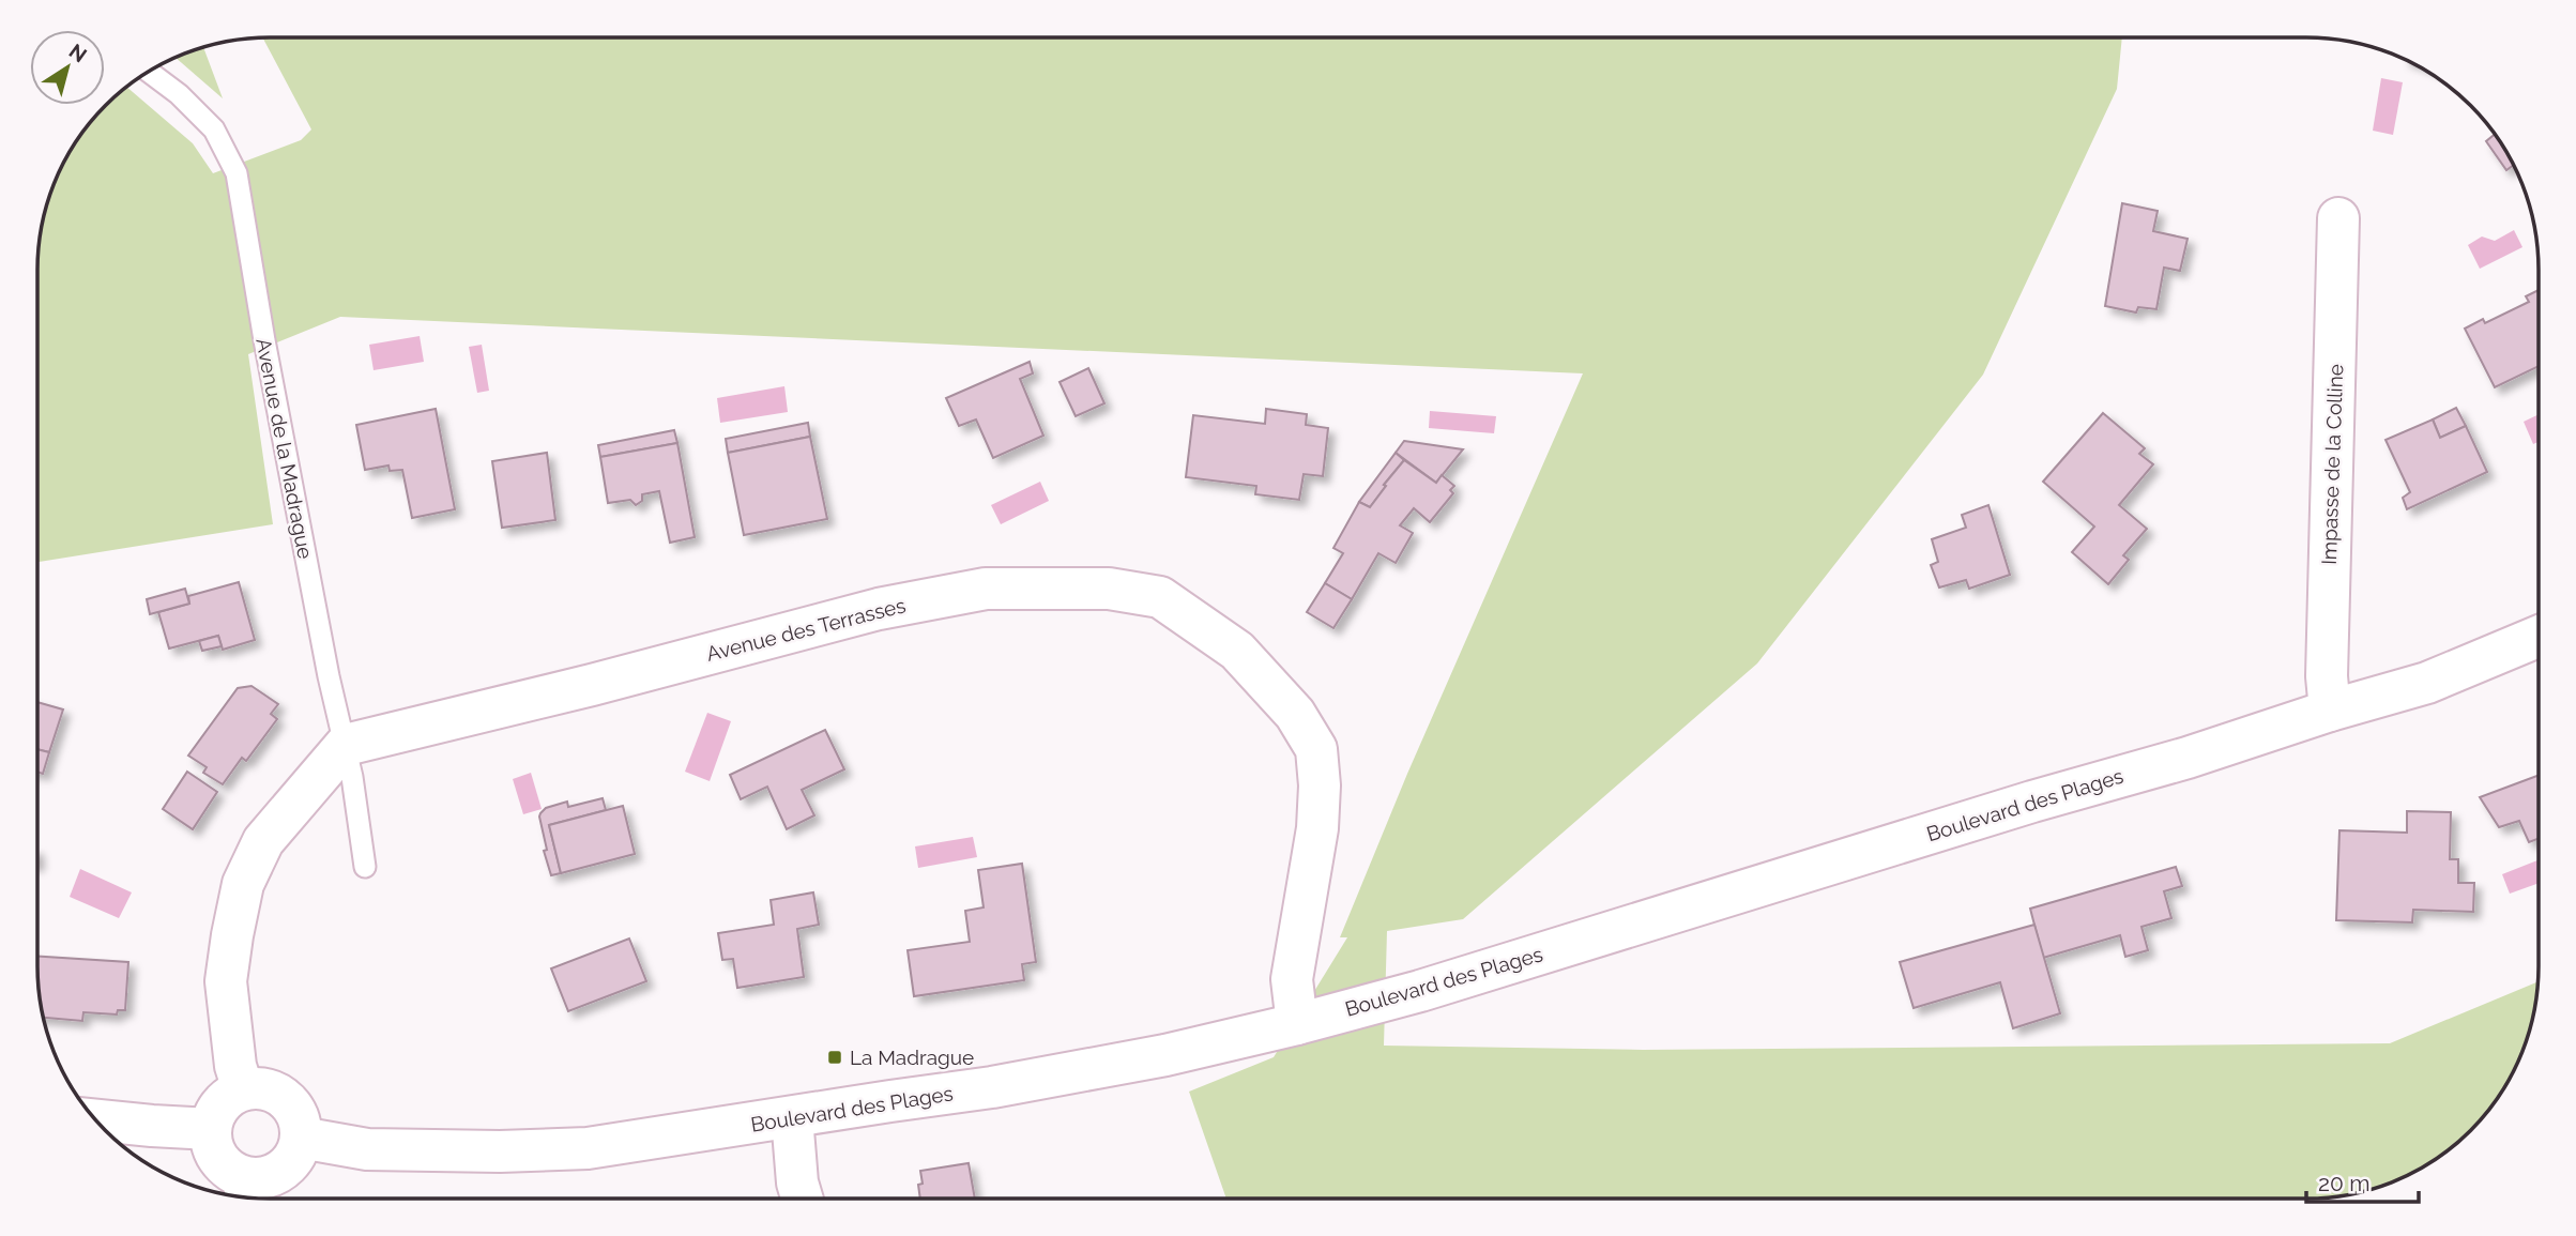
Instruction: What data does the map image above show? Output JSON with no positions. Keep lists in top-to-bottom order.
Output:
{
  "streets": {
    "main road": ["Impasse de la Colline", "Avenue des Terrasses", "Boulevard des Plages"],
    "lane": ["Avenue de la Madrague"]
  },
  "crossings": [
    ["Avenue de la Madrague", "Avenue des Terrasses"],
    ["Impasse de la Colline", "Boulevard des Plages"],
    ["Avenue des Terrasses", "Boulevard des Plages"]
  ],
  "places": {
    "transit": ["La Madrague"]
  },
  "scale_bar": "20 m",
  "north": "top right"
}
